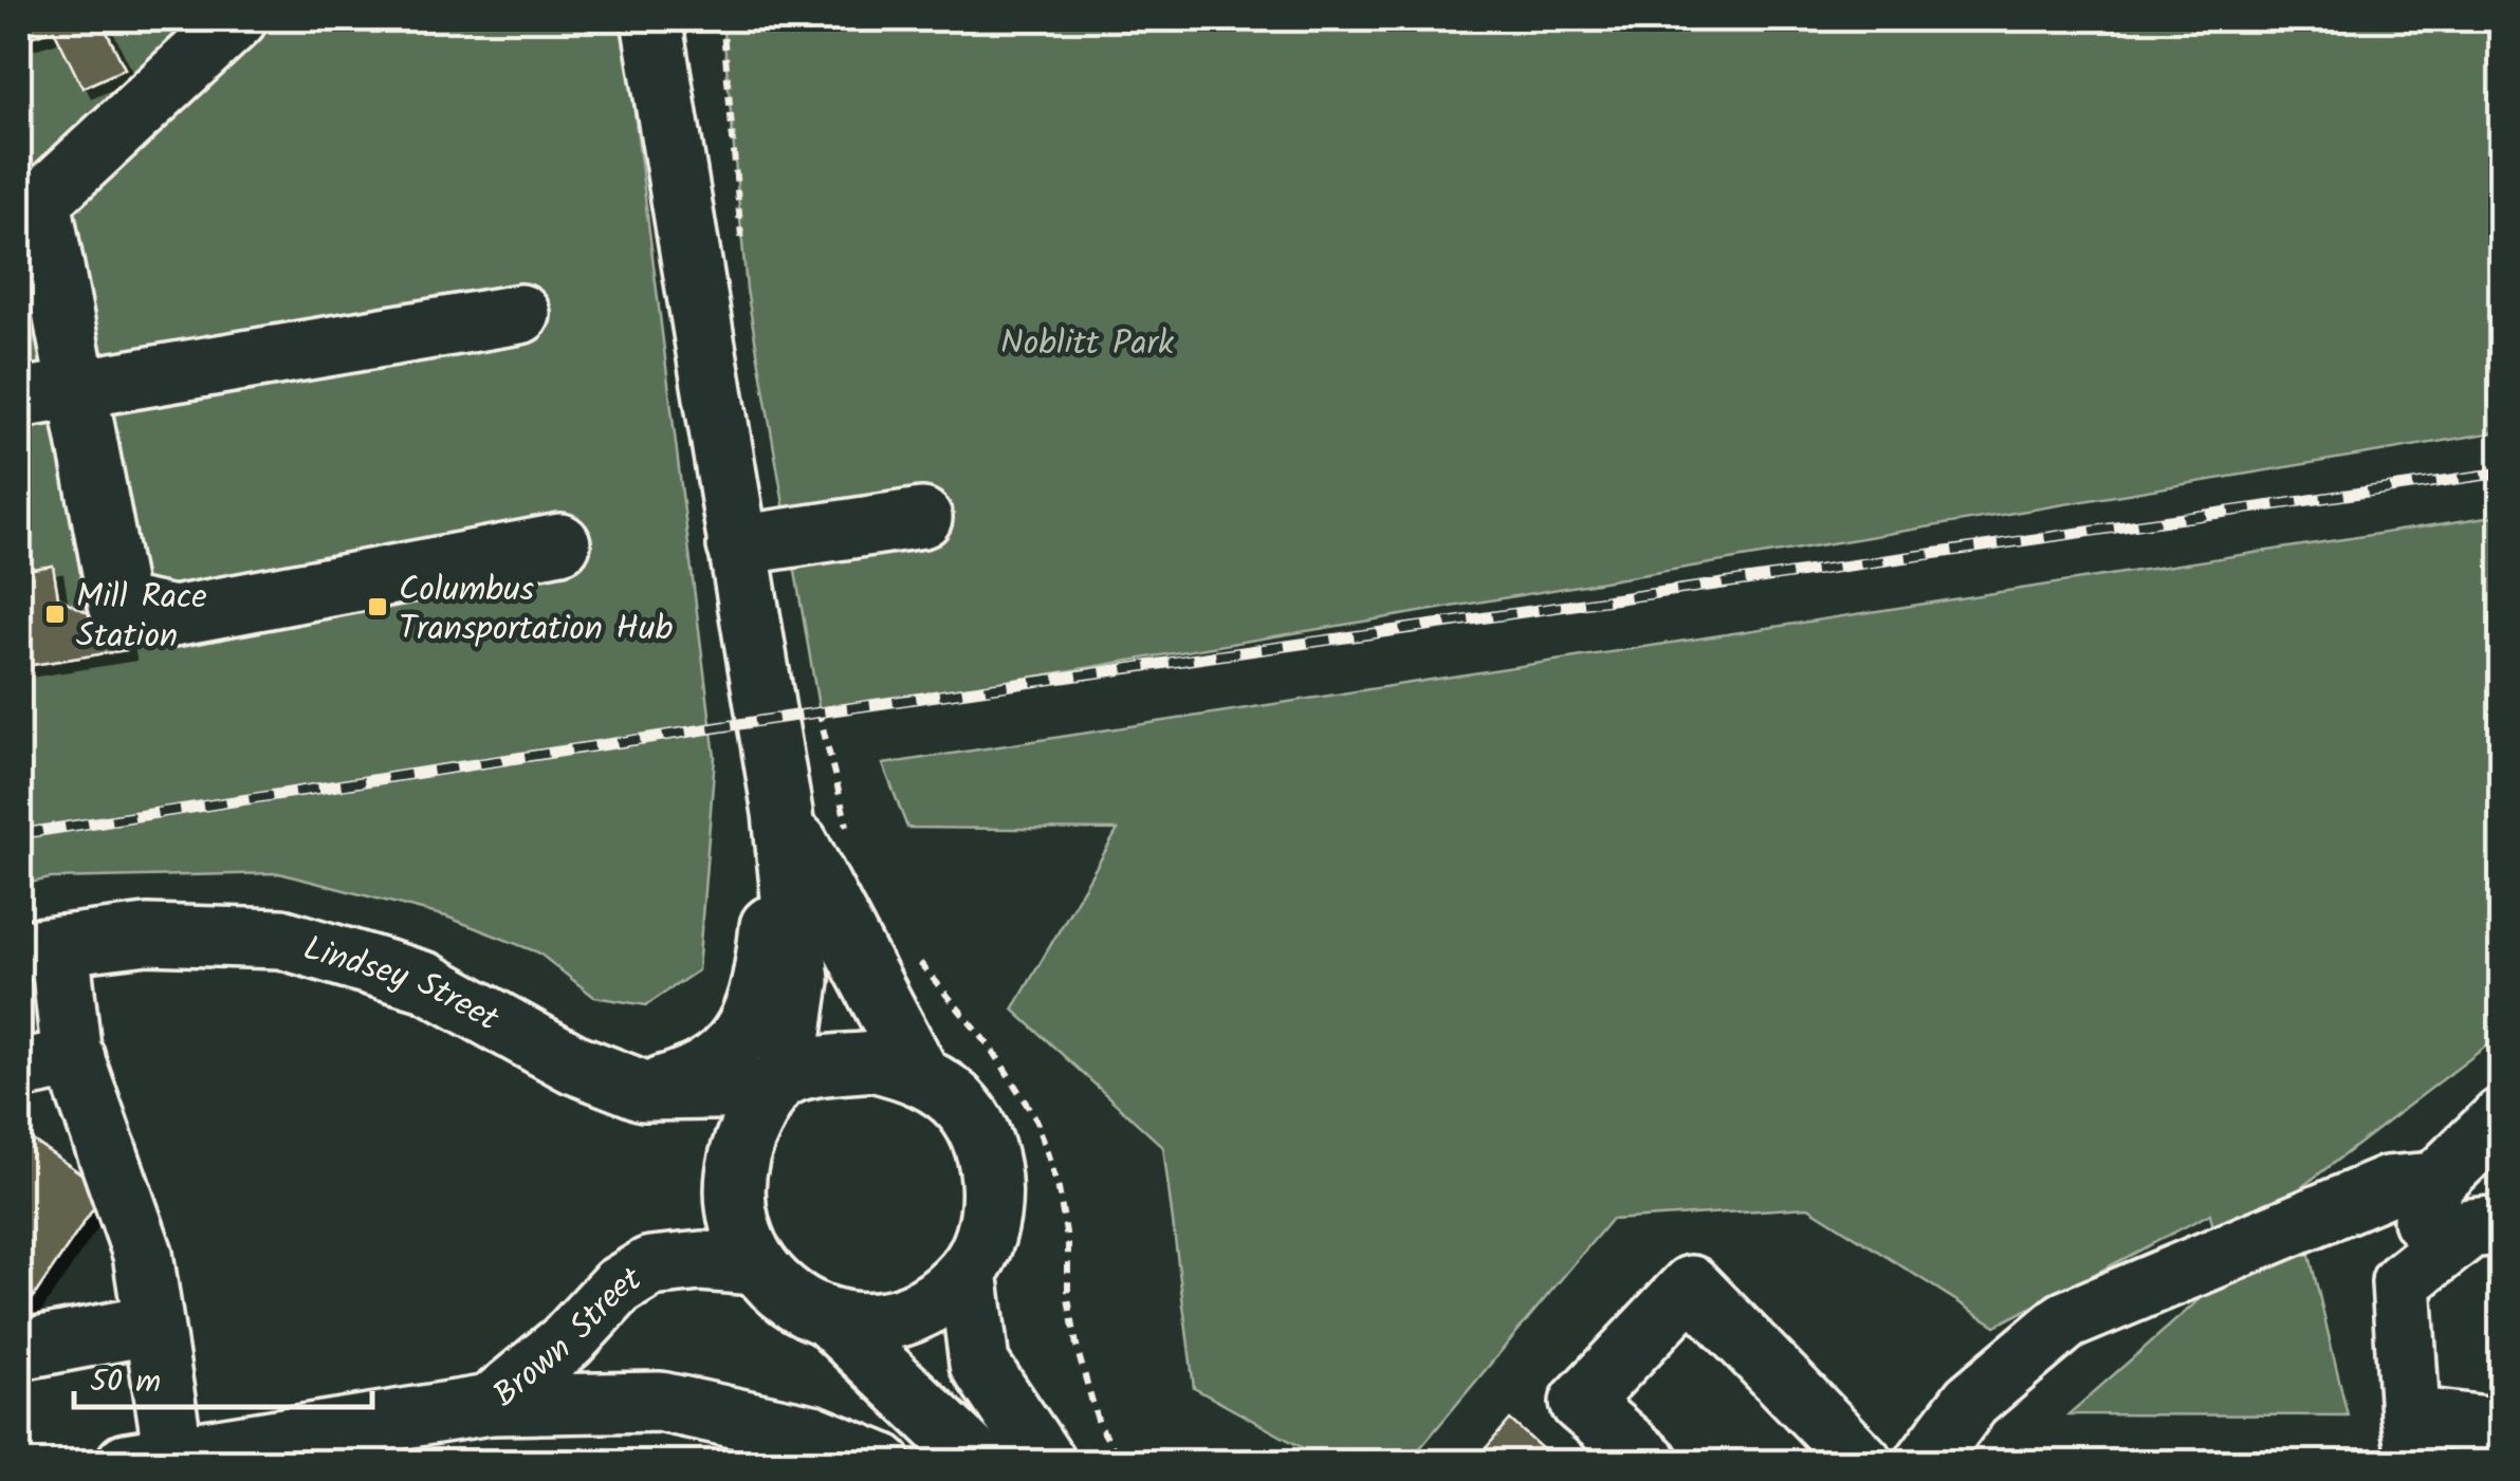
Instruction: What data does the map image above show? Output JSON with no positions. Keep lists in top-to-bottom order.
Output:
{
  "streets": {
    "main road": ["Lindsey Street", "Brown Street"]
  },
  "crossings": [
    ["Lindsey Street", "Brown Street"]
  ],
  "parks": ["Noblitt Park"],
  "places": {
    "transit": ["Columbus Transportation Hub", "Mill Race Station"]
  },
  "scale_bar": "50 m"
}
